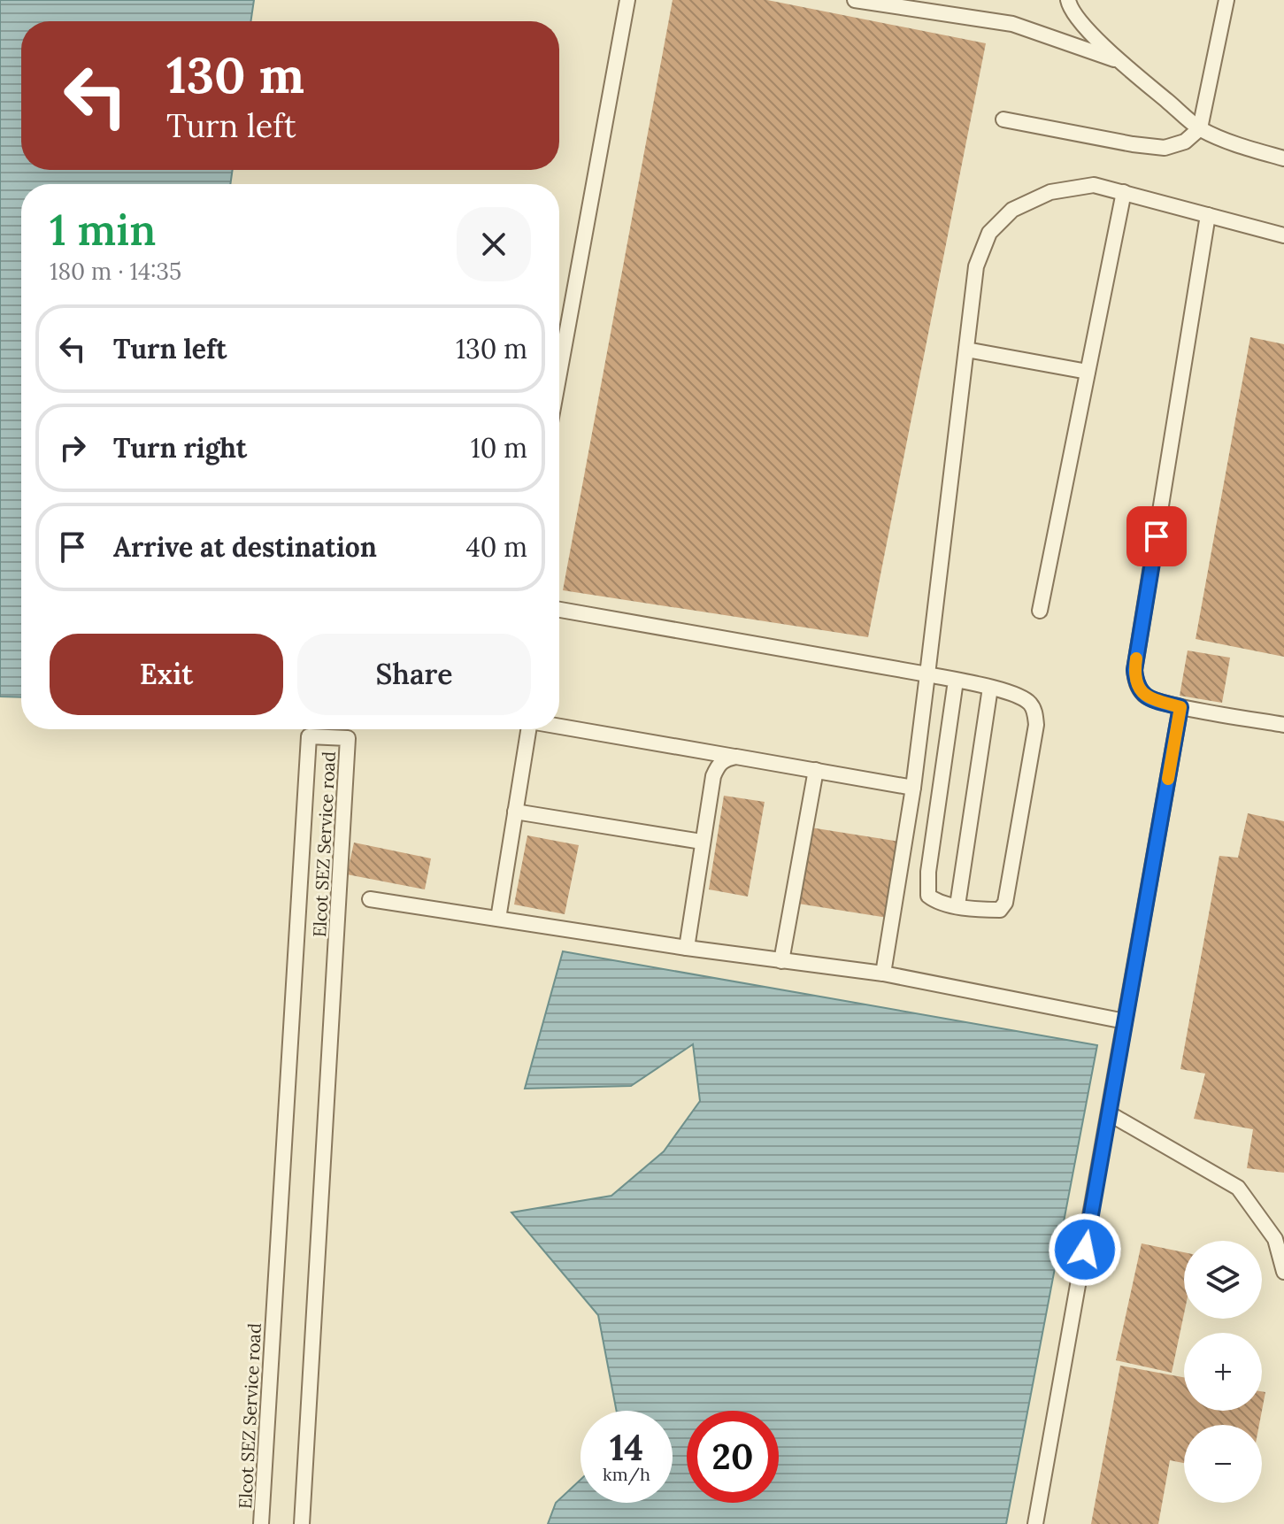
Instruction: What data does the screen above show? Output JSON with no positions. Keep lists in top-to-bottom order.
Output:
{
  "streets": {
    "lane": ["Elcot SEZ Service road"]
  },
  "page": {
    "turn": ["130 m", "Turn left"],
    "heading": ["1 min", "180 m · 14:35"],
    "list": [
      {
        "name": "Turn left",
        "value": "130 m"
      },
      {
        "name": "Turn right",
        "value": "10 m"
      },
      {
        "name": "Arrive at destination",
        "value": "40 m"
      }
    ],
    "buttons": ["Exit", "Share"],
    "map_buttons": ["+", "−"],
    "speed": "14 km/h",
    "limit": "20"
  }
}
